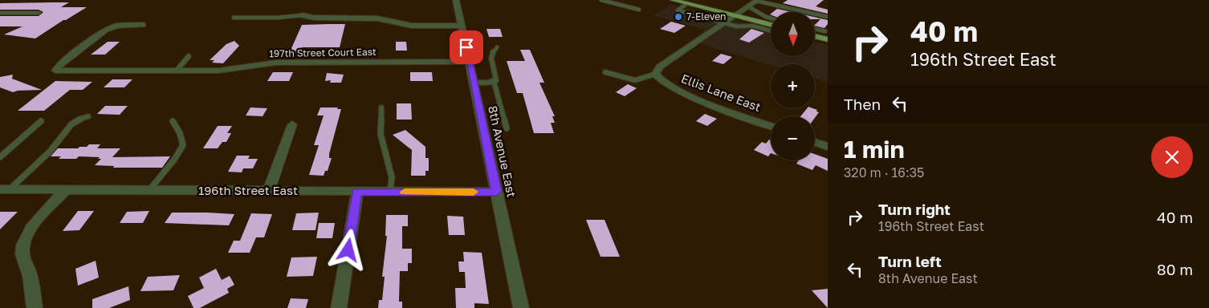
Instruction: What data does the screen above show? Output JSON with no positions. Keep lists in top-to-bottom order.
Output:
{
  "streets": {
    "street": [
      "197th Street Court East",
      "Ellis Lane East",
      "8th Avenue East",
      "196th Street East"
    ]
  },
  "crossings": [
    ["197th Street Court East", "8th Avenue East"],
    ["8th Avenue East", "196th Street East"]
  ],
  "places": ["7-Eleven"],
  "north": "bottom",
  "page": {
    "turn": ["40 m", "196th Street East"],
    "map_buttons": ["+", "−"],
    "then": "Then",
    "heading": ["1 min", "320 m · 16:35"],
    "list": [
      {
        "name": "Turn right",
        "note": "196th Street East",
        "value": "40 m"
      },
      {
        "name": "Turn left",
        "note": "8th Avenue East",
        "value": "80 m"
      }
    ]
  }
}
